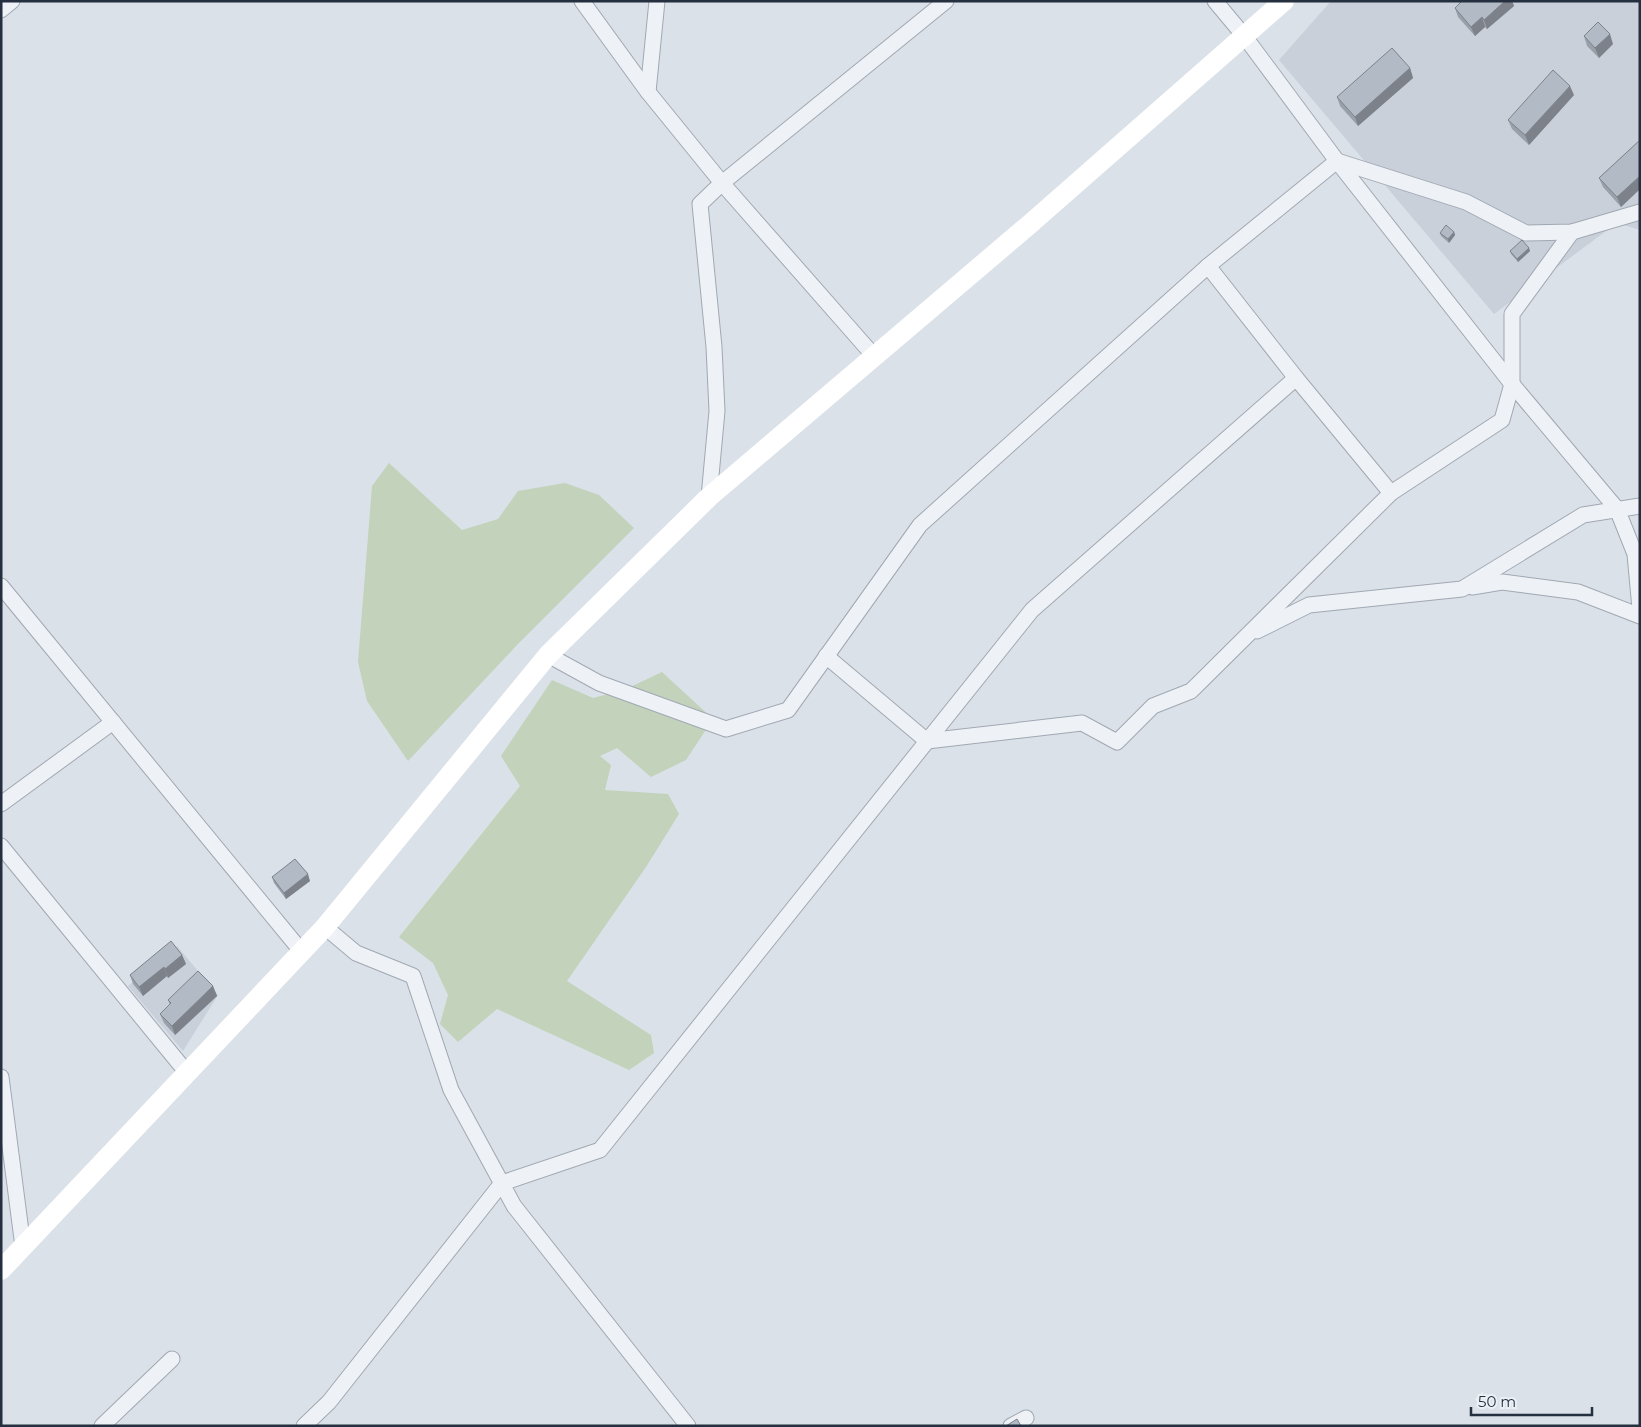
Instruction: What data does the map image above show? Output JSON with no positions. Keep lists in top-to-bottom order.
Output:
{
  "scale_bar": "50 m"
}
